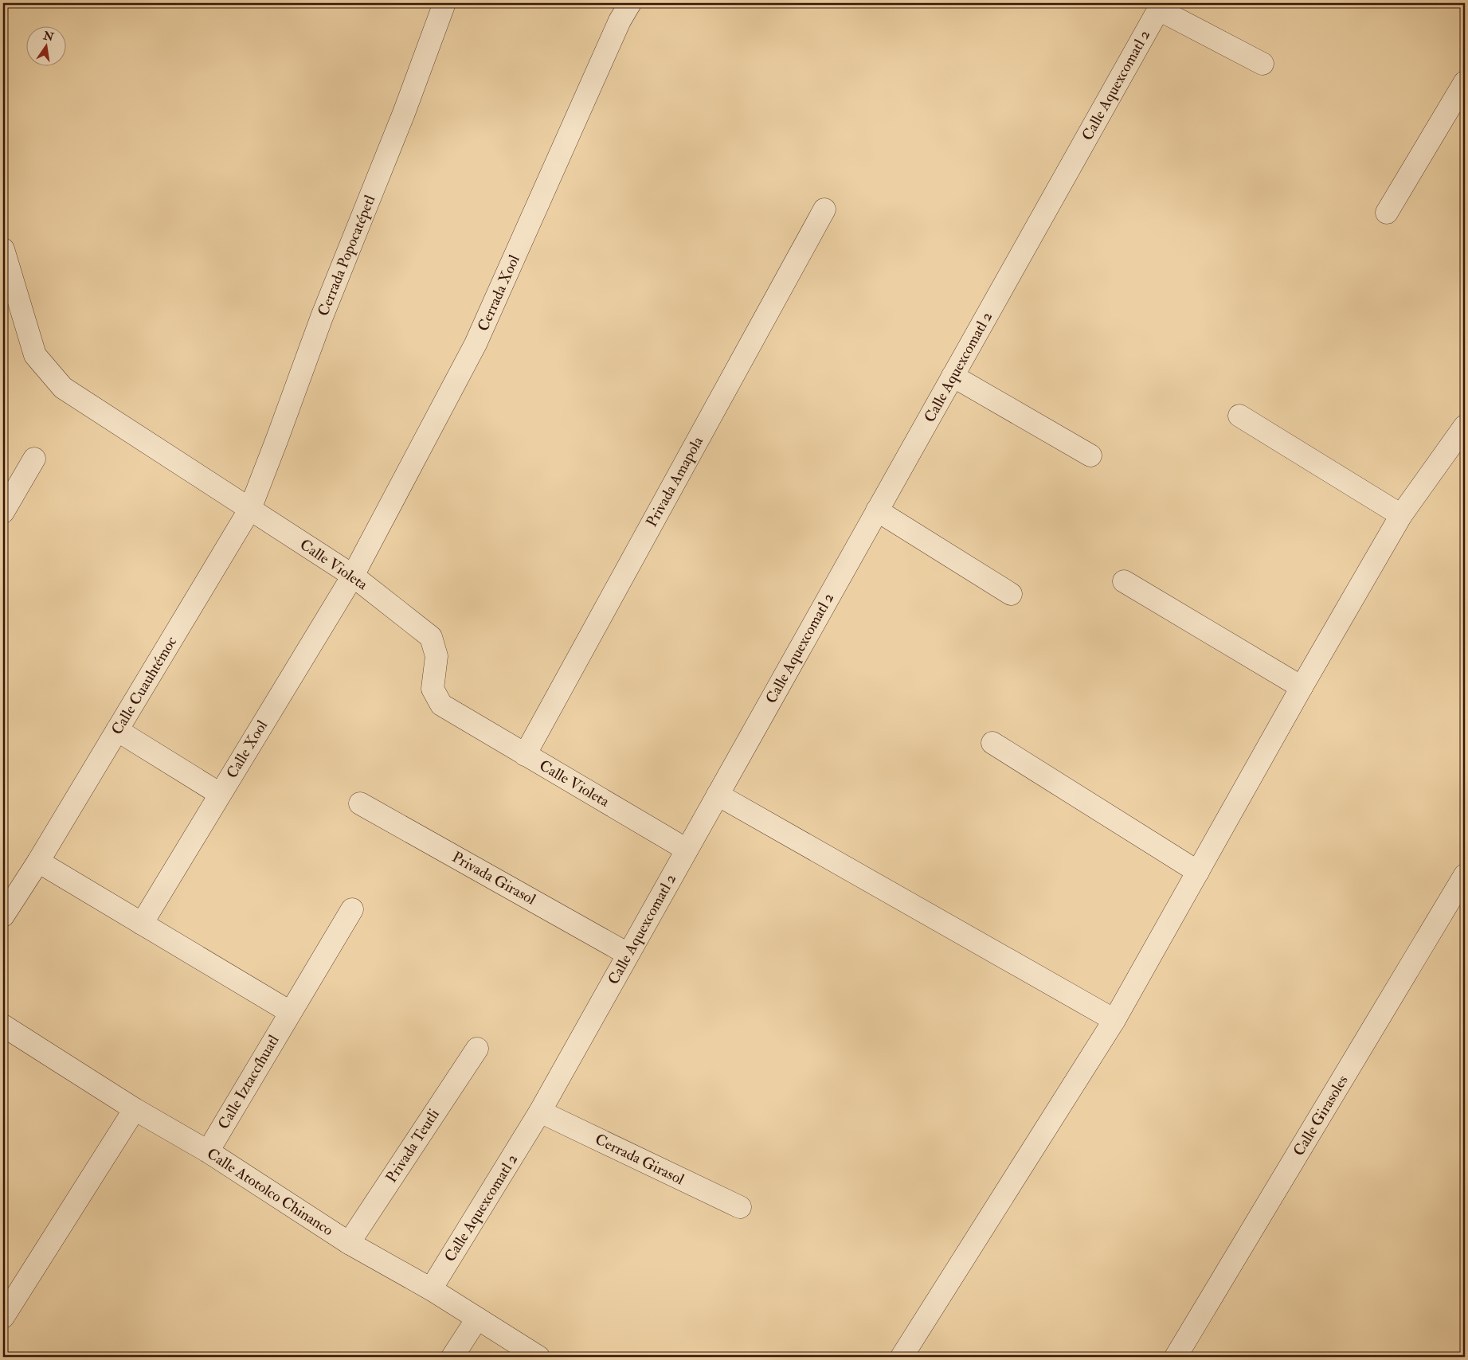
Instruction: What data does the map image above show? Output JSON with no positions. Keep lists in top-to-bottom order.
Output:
{
  "streets": {
    "street": [
      "Calle Aquexcomatl 2",
      "Cerrada Popocatépetl",
      "Cerrada Xool",
      "Privada Amapola",
      "Calle Violeta",
      "Calle Cuauhtémoc",
      "Calle Xool",
      "Privada Girasol",
      "Calle Iztaccíhuatl",
      "Calle Girasoles",
      "Privada Teutli",
      "Cerrada Girasol",
      "Calle Atotolco Chinanco"
    ]
  },
  "crossings": [
    ["Calle Aquexcomatl 2", "Calle Violeta"],
    ["Calle Aquexcomatl 2", "Privada Girasol"],
    ["Calle Aquexcomatl 2", "Cerrada Girasol"],
    ["Calle Aquexcomatl 2", "Calle Atotolco Chinanco"],
    ["Cerrada Popocatépetl", "Calle Violeta"],
    ["Cerrada Popocatépetl", "Calle Cuauhtémoc"],
    ["Cerrada Xool", "Calle Violeta"],
    ["Cerrada Xool", "Calle Xool"],
    ["Privada Amapola", "Calle Violeta"],
    ["Calle Violeta", "Calle Cuauhtémoc"],
    ["Calle Violeta", "Calle Xool"],
    ["Calle Iztaccíhuatl", "Calle Atotolco Chinanco"],
    ["Privada Teutli", "Calle Atotolco Chinanco"]
  ],
  "north": "top"
}
